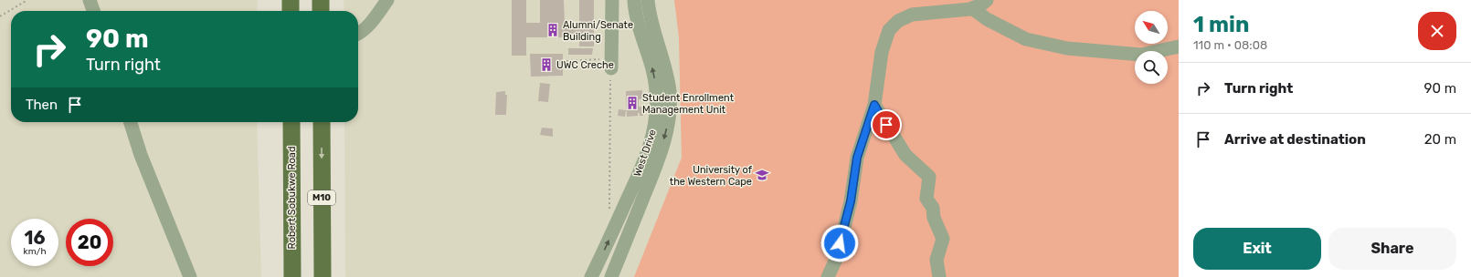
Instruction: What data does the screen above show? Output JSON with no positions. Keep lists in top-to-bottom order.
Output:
{
  "streets": {
    "main road": ["Robert Sobukwe Road", "M10"],
    "lane": ["West Drive"]
  },
  "places": {
    "building": ["Alumni/Senate Building", "UWC Creche", "Student Enrollment Management Unit"],
    "school or university": ["University of the Western Cape"]
  },
  "north": "top left",
  "page": {
    "heading": ["1 min", "110 m · 08:08"],
    "turn": ["90 m", "Turn right"],
    "list": [
      {
        "name": "Turn right",
        "value": "90 m"
      },
      {
        "name": "Arrive at destination",
        "value": "20 m"
      }
    ],
    "then": "Then",
    "speed": "16 km/h",
    "limit": "20",
    "buttons": ["Exit", "Share"]
  }
}
